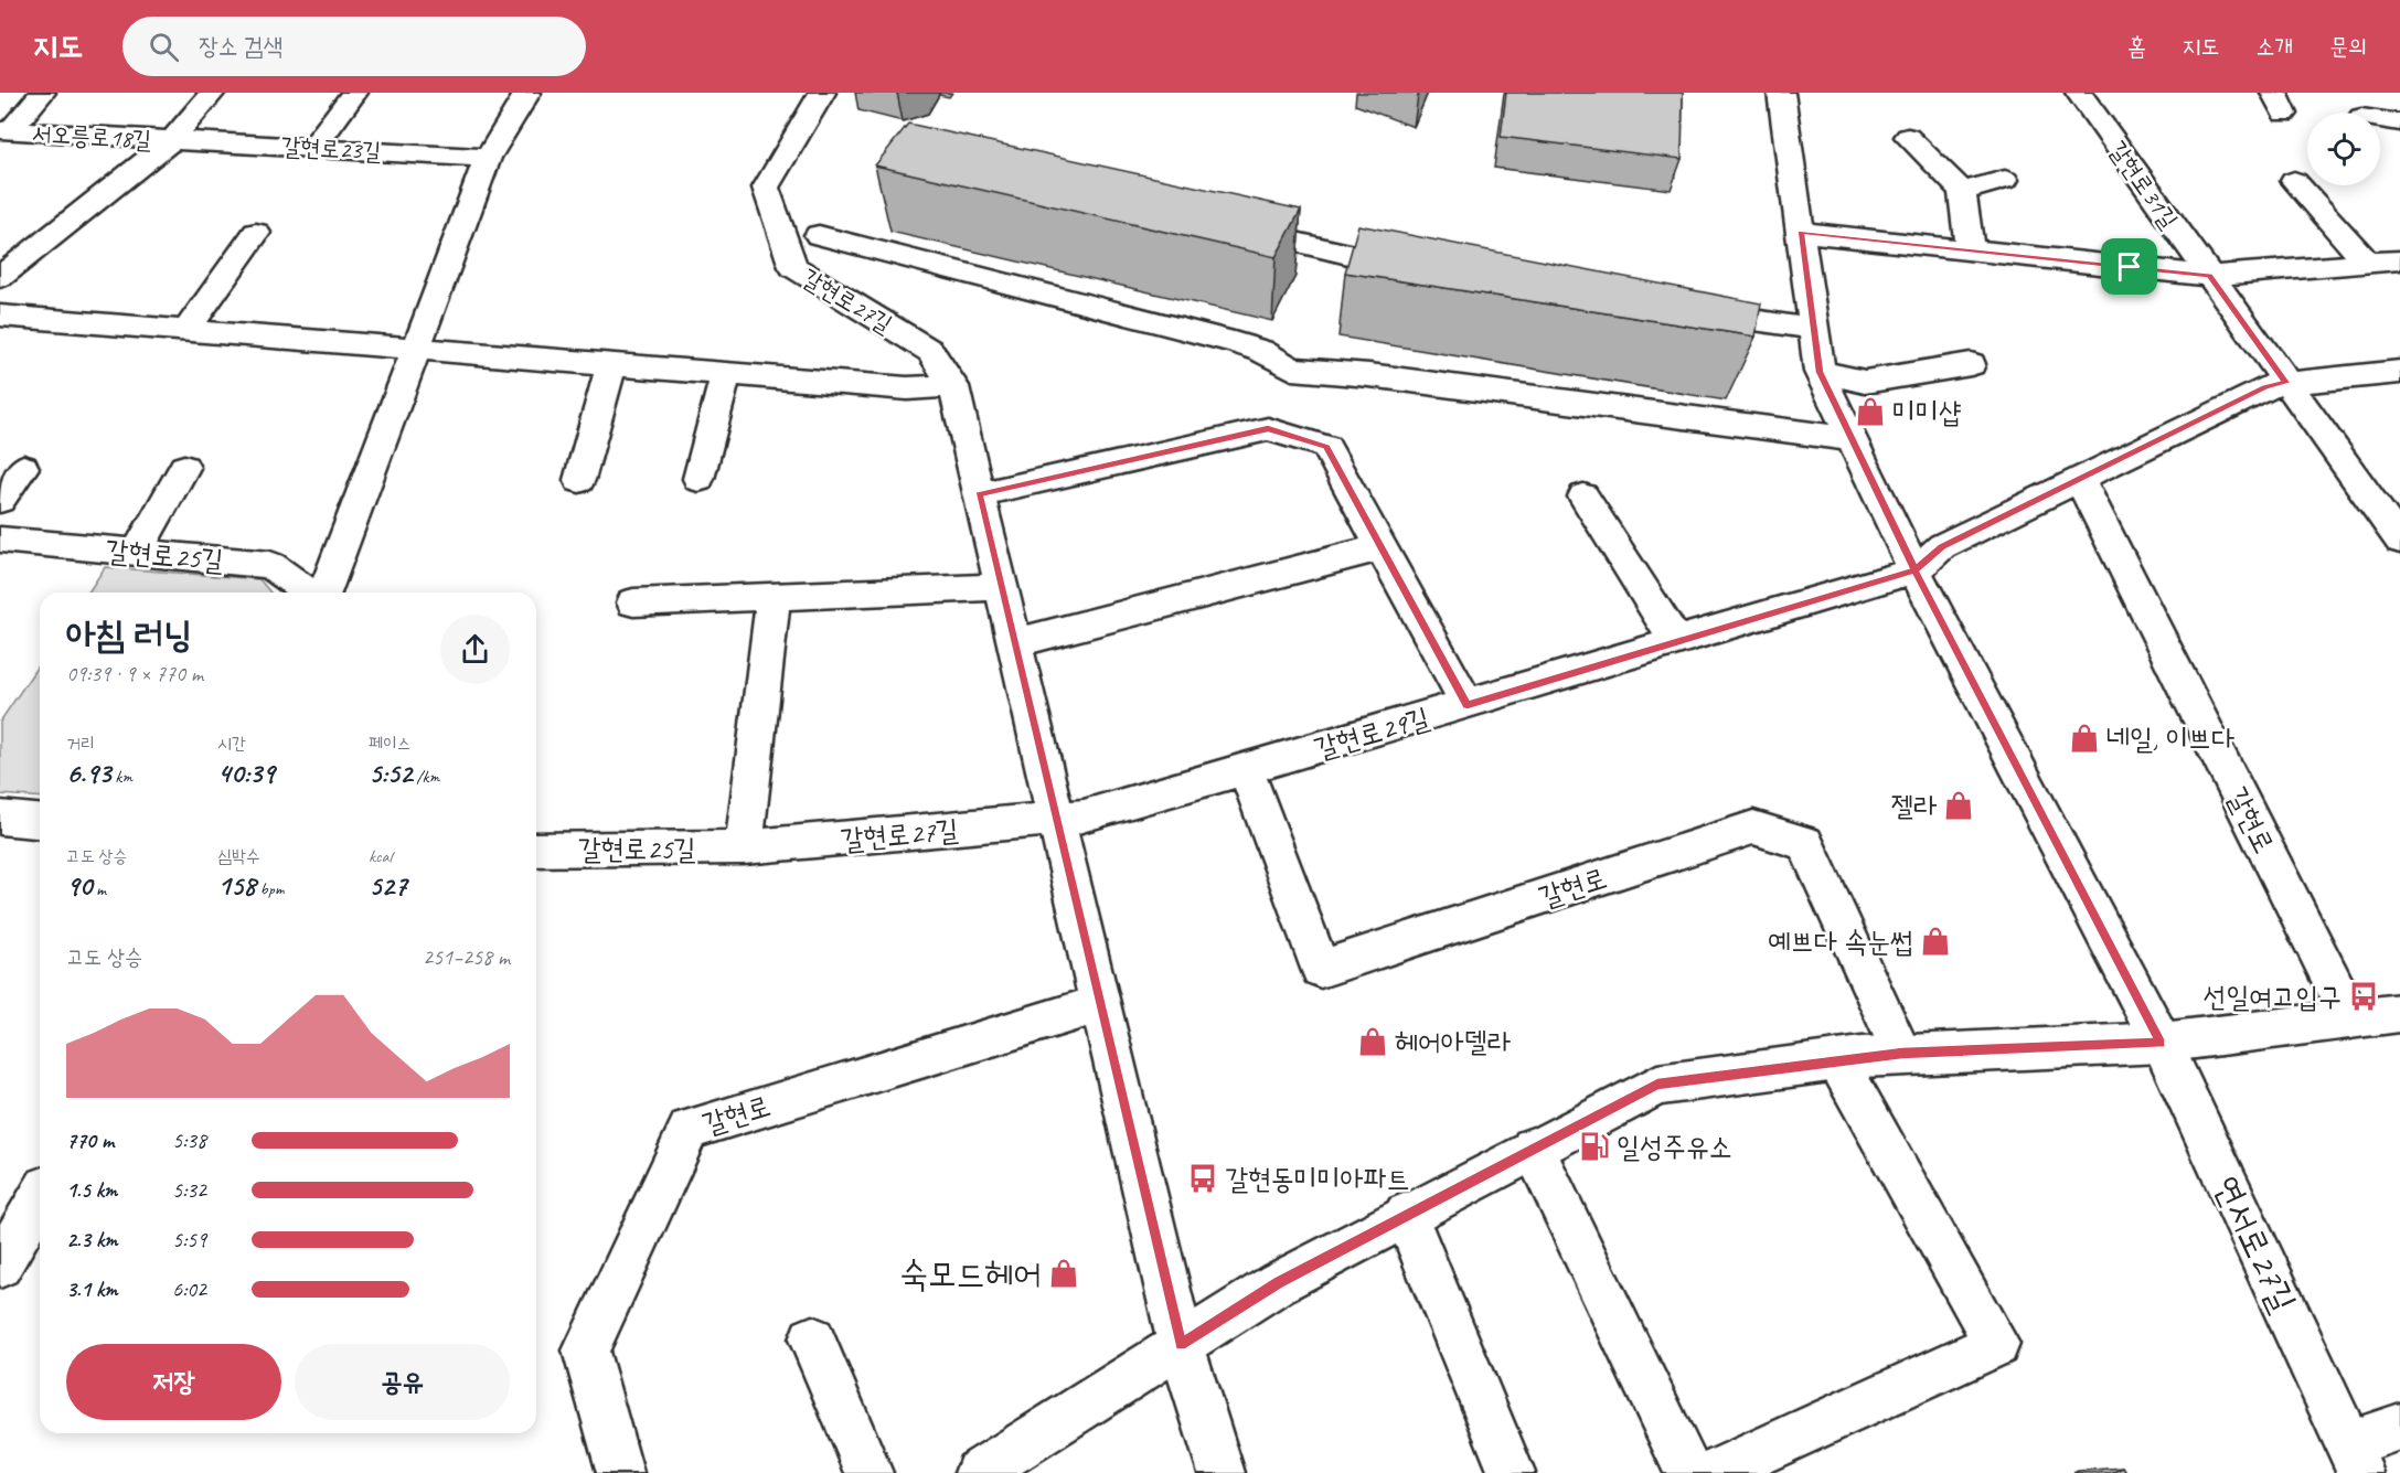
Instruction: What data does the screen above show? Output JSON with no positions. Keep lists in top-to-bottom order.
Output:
{
  "streets": {
    "street": [
      "서오릉로18길",
      "갈현로23길",
      "갈현로31길",
      "갈현로27길",
      "갈현로25길",
      "갈현로29길",
      "갈현로",
      "연서로27길"
    ]
  },
  "crossings": [
    ["서오릉로18길", "갈현로23길"],
    ["갈현로23길", "갈현로25길"],
    ["갈현로31길", "갈현로29길"],
    ["갈현로27길", "갈현로25길"],
    ["갈현로27길", "갈현로29길"],
    ["갈현로27길", "갈현로"],
    ["갈현로29길", "갈현로"]
  ],
  "places": {
    "shop": [
      "미미샵",
      "네일, 이쁘다",
      "젤라",
      "예쁘다 속눈썹",
      "헤어아델라",
      "숙모드헤어"
    ],
    "bus stop": ["선일여고입구", "갈현동미미아파트"],
    "fuel station": ["일성주유소"]
  },
  "page": {
    "header": "지도",
    "search": "장소 검색",
    "nav": [
      "홈",
      "지도",
      "소개",
      "문의"
    ],
    "heading": ["아침 러닝", "09:39 · 9 × 770 m"],
    "stats": [
      ["거리", "6.93 km"],
      ["시간", "40:39"],
      ["페이스", "5:52 /km"],
      ["고도 상승", "90 m"],
      ["심박수", "158 bpm"],
      ["kcal", "527"]
    ],
    "chart": ["고도 상승", "251–258 m"],
    "list": [
      {
        "name": "770 m",
        "note": "5:38"
      },
      {
        "name": "1.5 km",
        "note": "5:32"
      },
      {
        "name": "2.3 km",
        "note": "5:59"
      },
      {
        "name": "3.1 km",
        "note": "6:02"
      }
    ],
    "buttons": ["저장", "공유"]
  }
}
